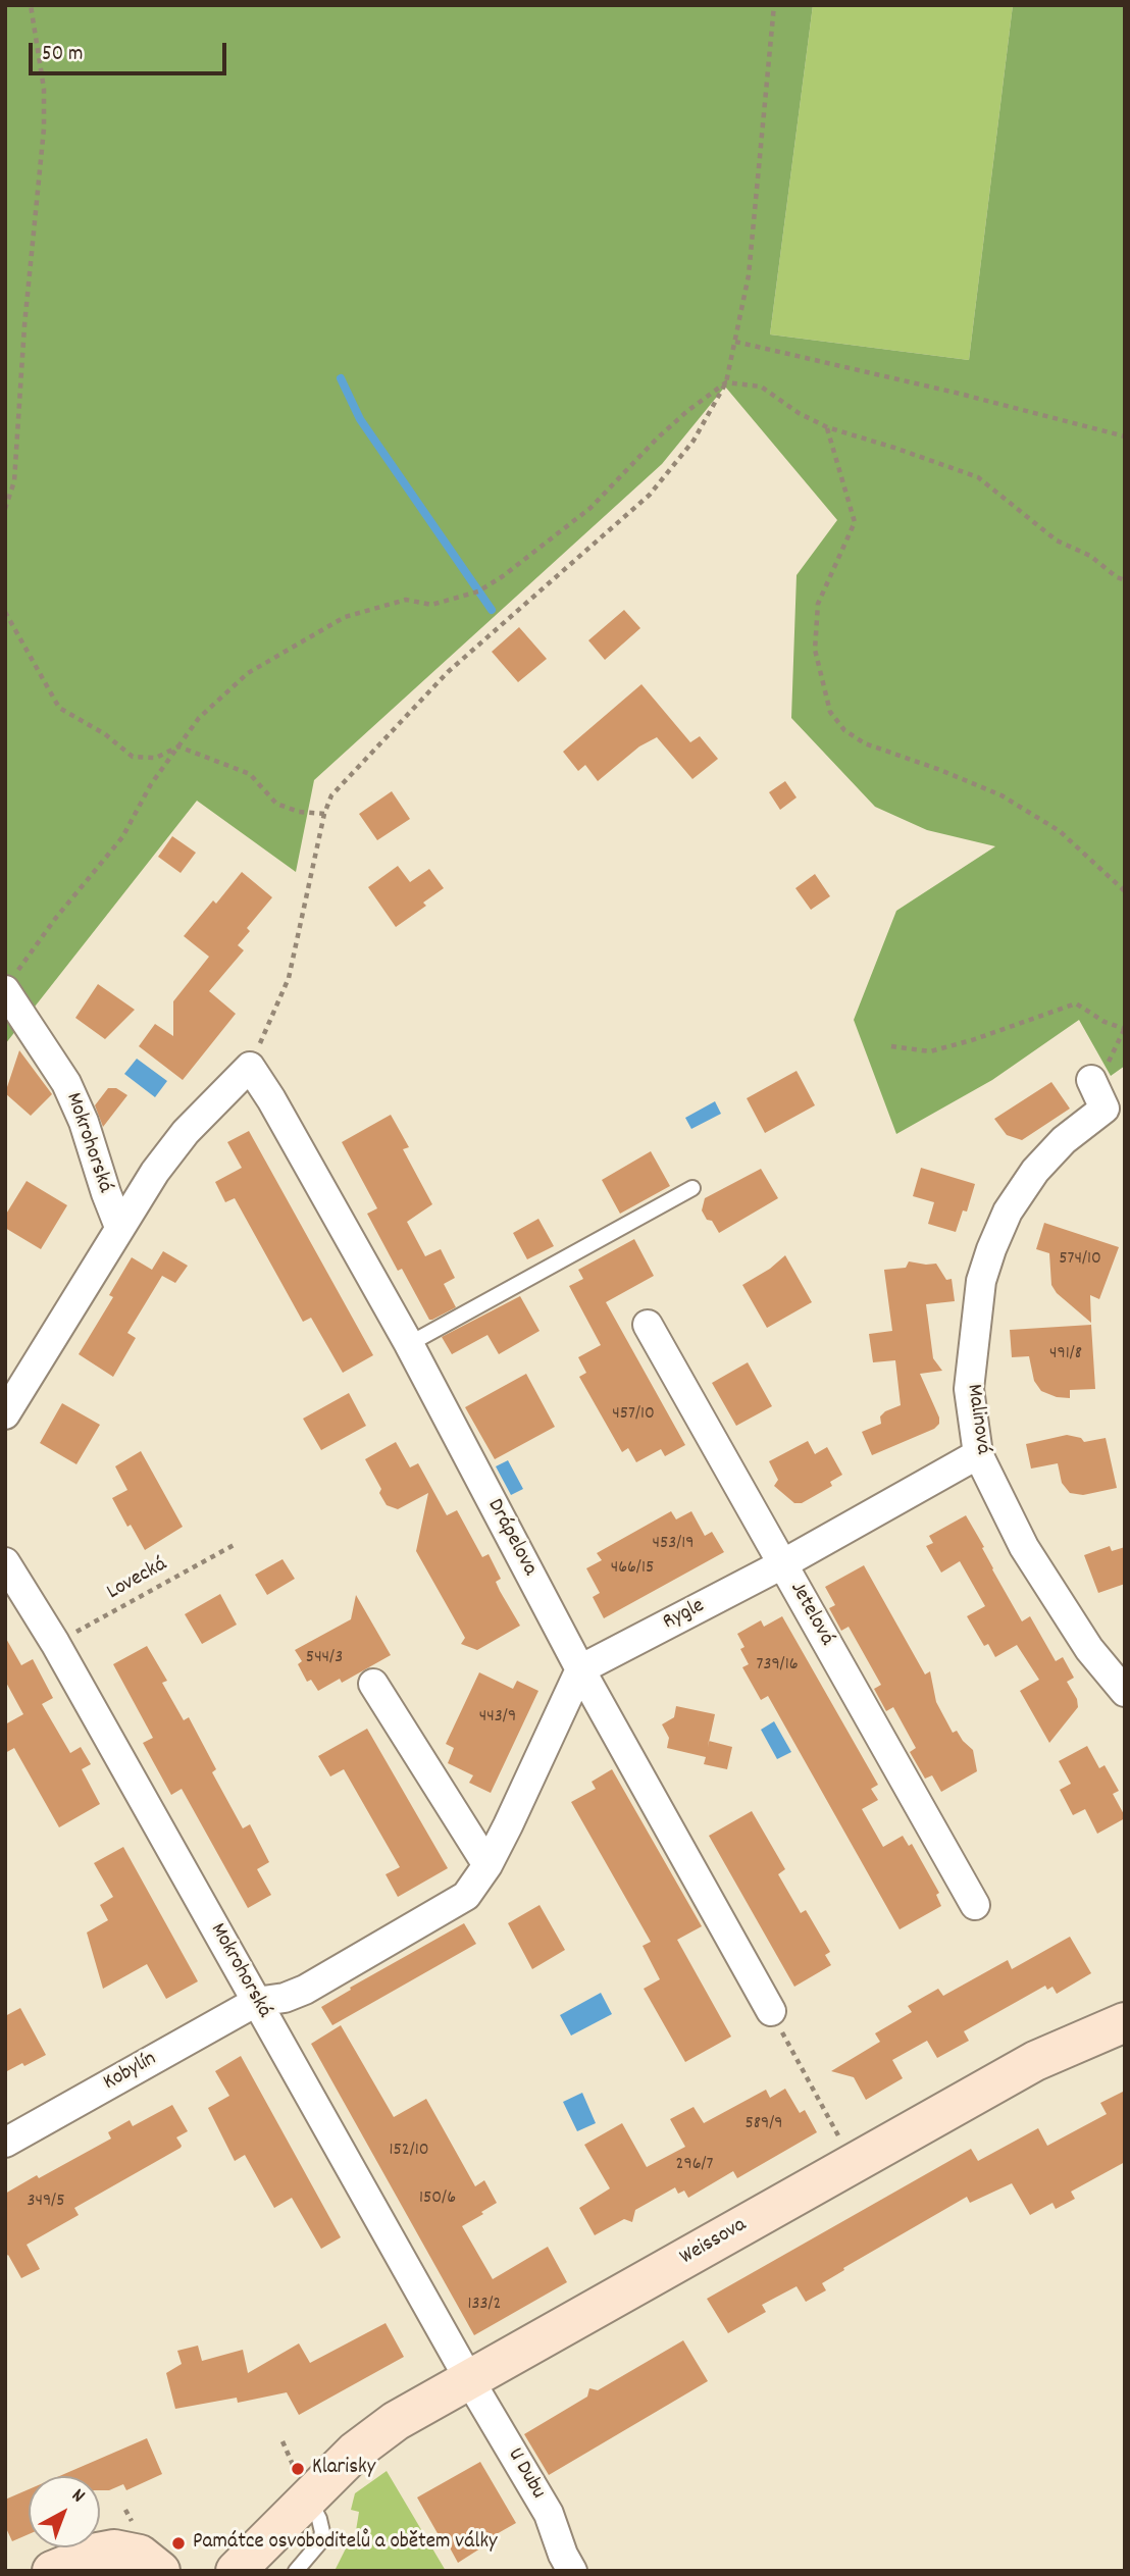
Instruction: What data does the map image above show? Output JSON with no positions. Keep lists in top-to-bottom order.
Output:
{
  "streets": {
    "street": [
      "Mokrohorská",
      "Malinová",
      "Drápelova",
      "Jetelová",
      "Rygle",
      "Kobylín",
      "Weissova",
      "U Dubu"
    ],
    "path": ["Lovecká"]
  },
  "crossings": [
    ["Mokrohorská", "Drápelova"],
    ["Mokrohorská", "Lovecká"],
    ["Mokrohorská", "Kobylín"],
    ["Mokrohorská", "Weissova"],
    ["Mokrohorská", "U Dubu"],
    ["Malinová", "Rygle"],
    ["Drápelova", "Rygle"],
    ["Jetelová", "Rygle"],
    ["Weissova", "U Dubu"]
  ],
  "places": ["Klarisky", "Památce osvoboditelů a obětem války"],
  "house_numbers": [
    "574/10",
    "491/8",
    "457/10",
    "453/19",
    "466/15",
    "544/3",
    "739/16",
    "443/9",
    "589/9",
    "152/10",
    "296/7",
    "150/6",
    "349/5",
    "133/2"
  ],
  "scale_bar": "50 m",
  "north": "top right"
}
